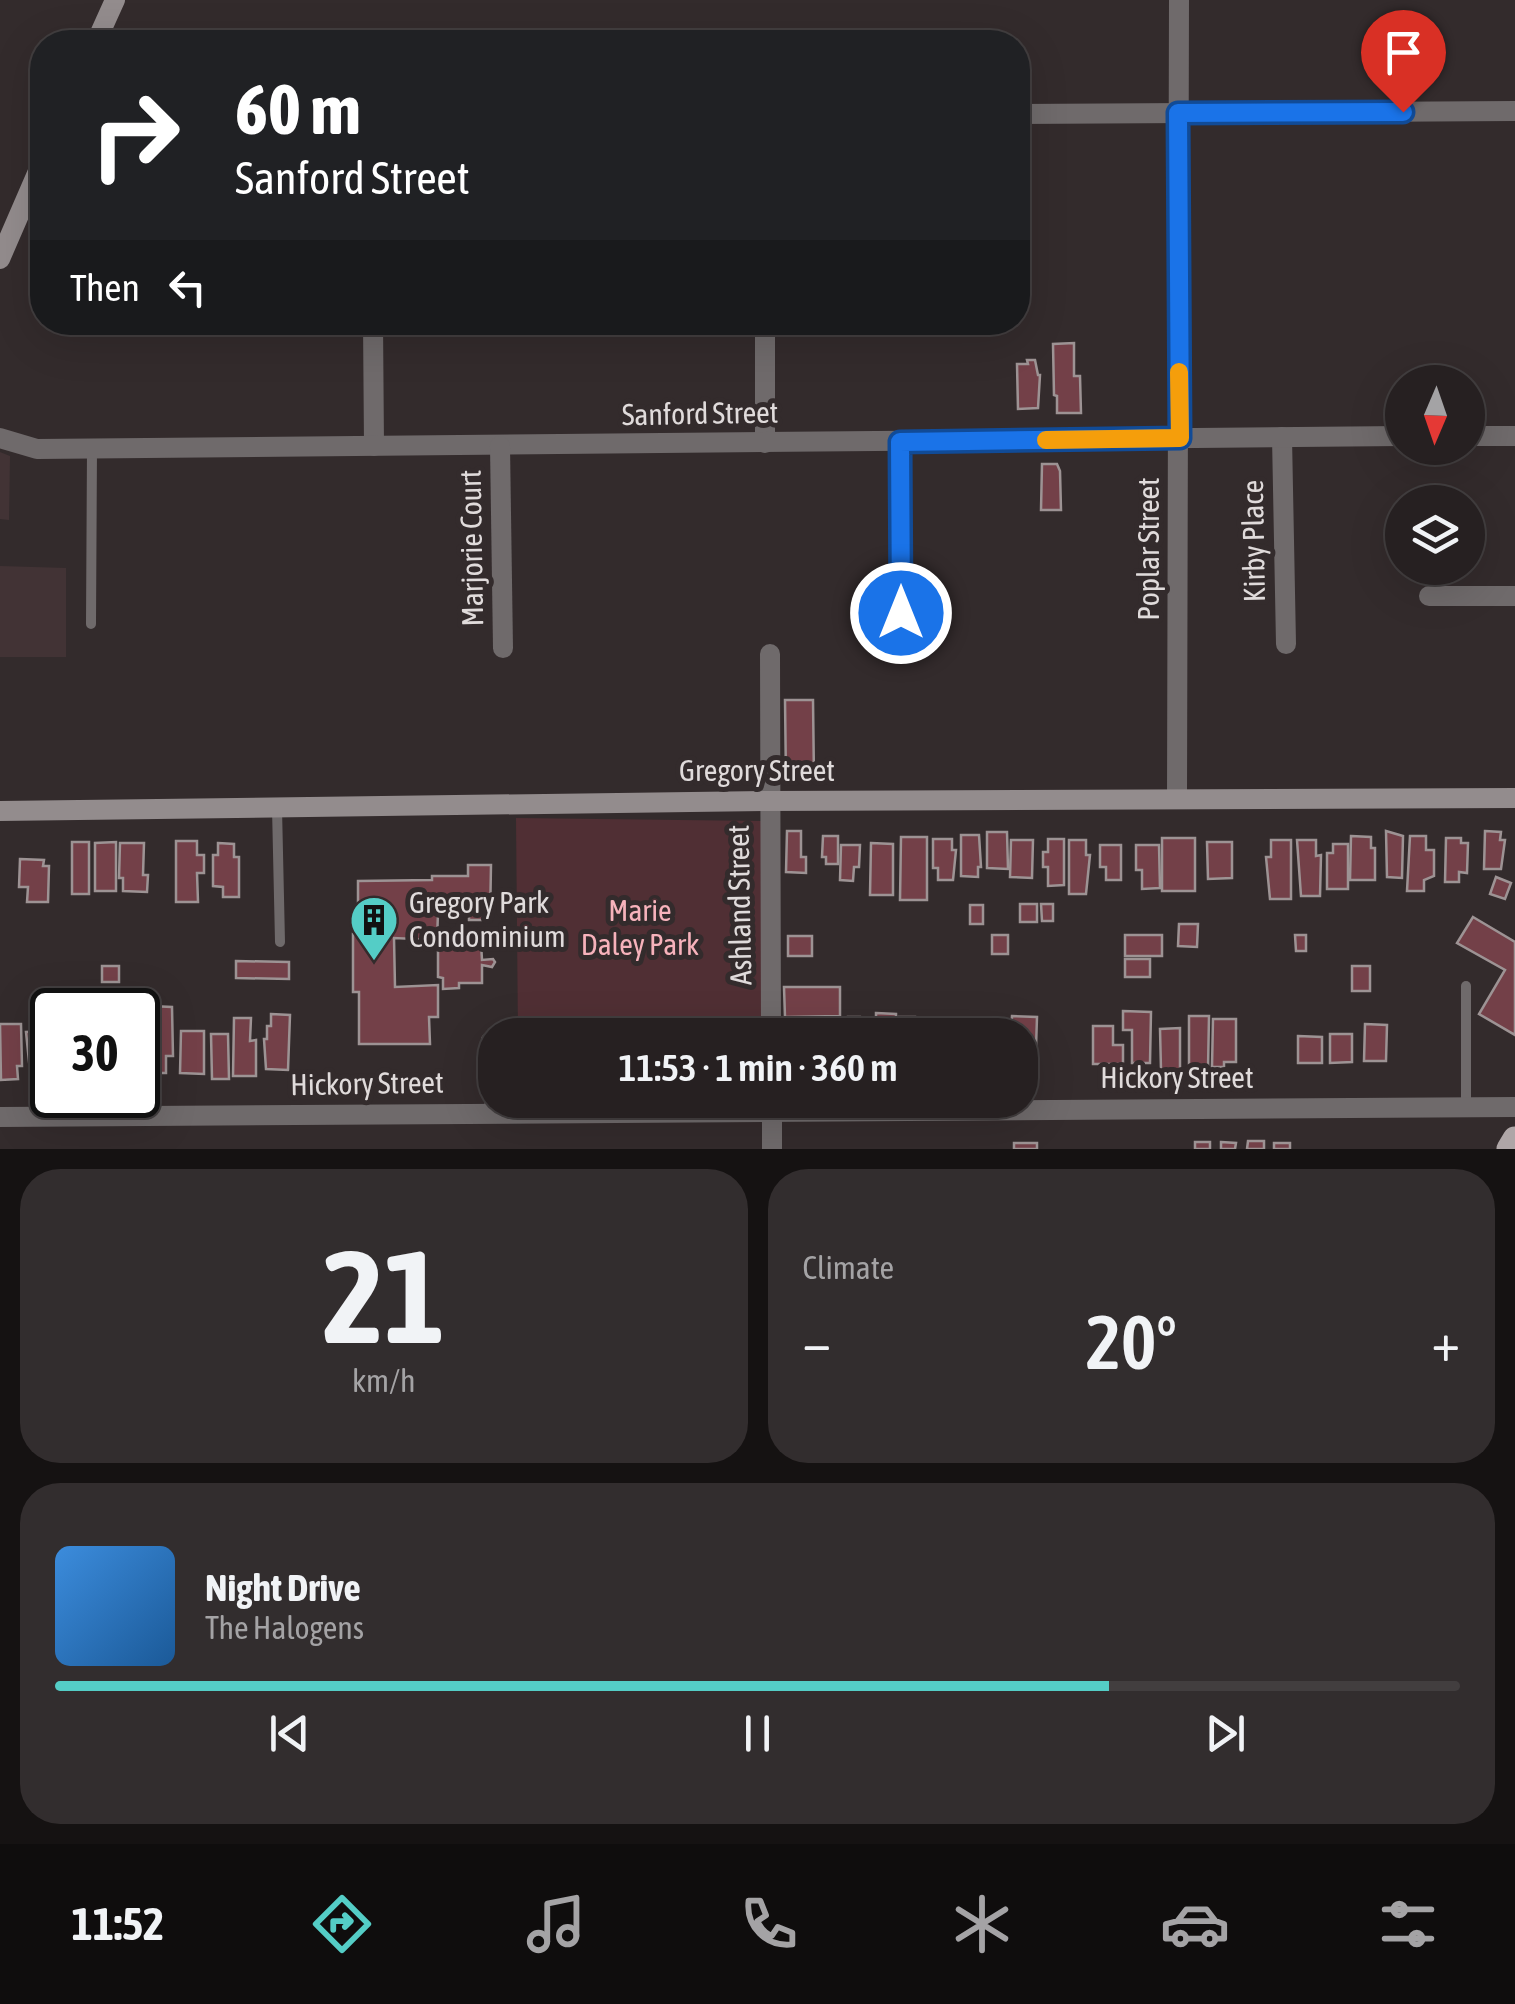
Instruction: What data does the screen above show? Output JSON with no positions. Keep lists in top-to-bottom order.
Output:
{
  "streets": {
    "street": [
      "Sanford Street",
      "Kirby Place",
      "Marjorie Court",
      "Poplar Street",
      "Gregory Street",
      "Ashland Street",
      "Hickory Street"
    ]
  },
  "crossings": [
    ["Sanford Street", "Kirby Place"],
    ["Sanford Street", "Marjorie Court"],
    ["Sanford Street", "Poplar Street"],
    ["Poplar Street", "Gregory Street"],
    ["Gregory Street", "Ashland Street"]
  ],
  "parks": ["Marie Daley Park"],
  "places": {
    "building": ["Gregory Park Condominium"]
  },
  "north": "bottom",
  "page": {
    "turn": ["60 m", "Sanford Street"],
    "then": "Then",
    "limit": "30",
    "trip": "11:53 · 1 min · 360 m",
    "tile": [
      ["21", "km/h"],
      "Climate"
    ],
    "heat": ["−", "20°", "+"],
    "song": ["Night Drive", "The Halogens"],
    "tabs": "11:52"
  }
}
